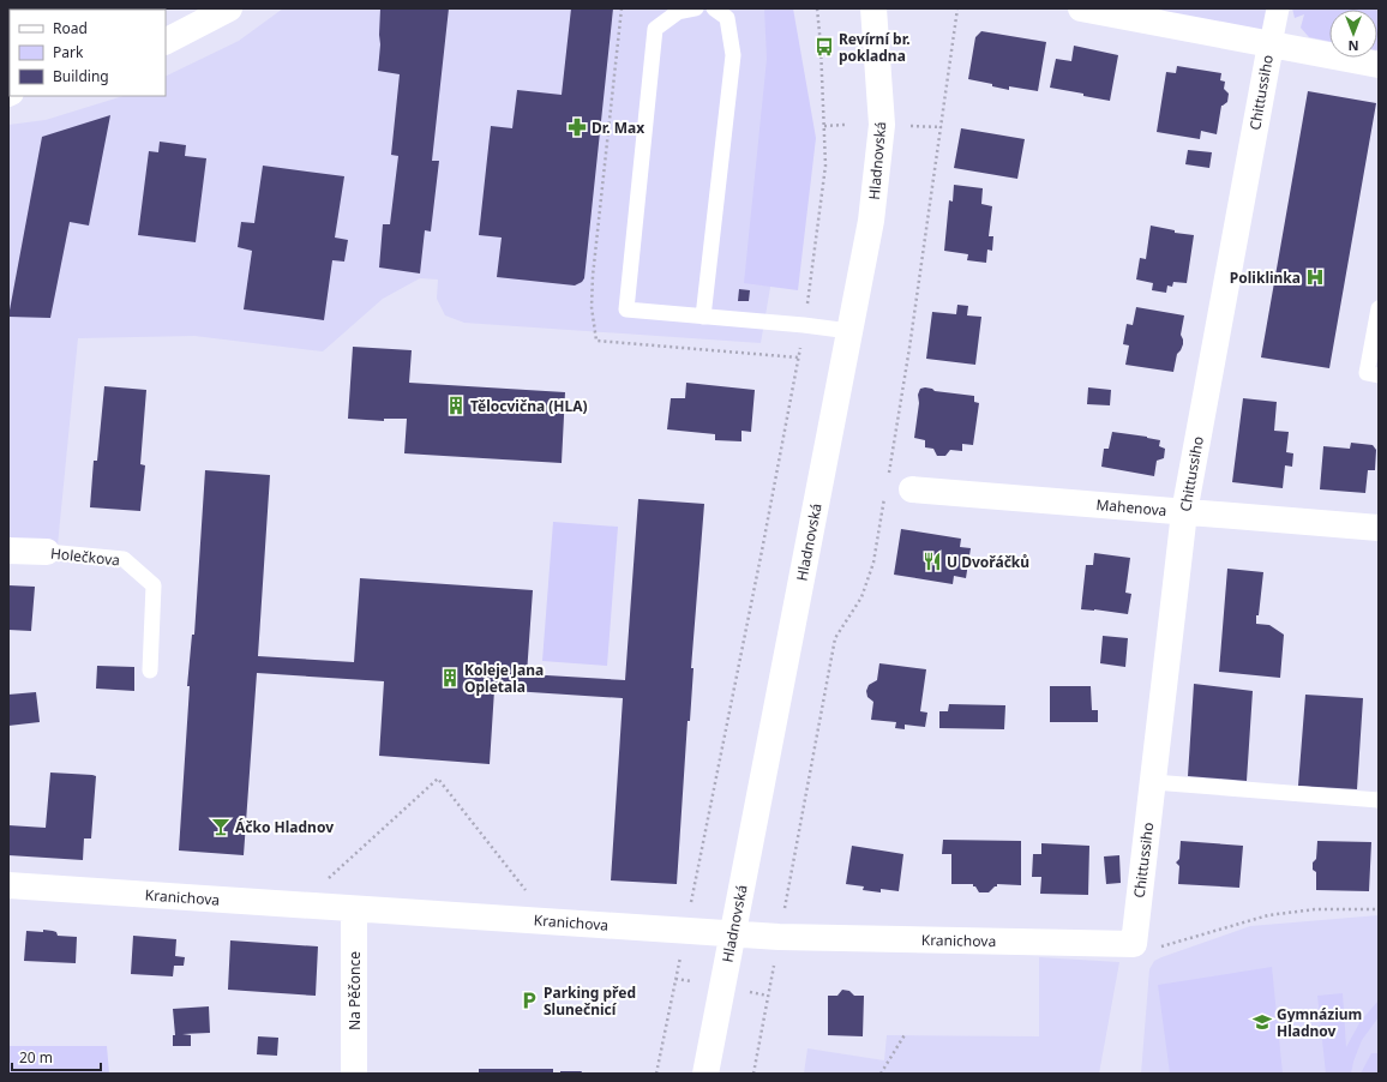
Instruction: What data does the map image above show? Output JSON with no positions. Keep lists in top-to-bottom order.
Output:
{
  "streets": {
    "street": [
      "Chittussiho",
      "Hladnovská",
      "Mahenova",
      "Holečkova",
      "Kranichova",
      "Na Pěčonce"
    ]
  },
  "crossings": [
    ["Chittussiho", "Mahenova"],
    ["Chittussiho", "Kranichova"],
    ["Hladnovská", "Kranichova"],
    ["Kranichova", "Na Pěčonce"]
  ],
  "places": {
    "bus stop": ["Revírní br. pokladna"],
    "pharmacy": ["Dr. Max"],
    "hospital": ["Poliklinka"],
    "building": ["Tělocvična (HLA)", "Koleje Jana Opletala"],
    "restaurant": ["U Dvořáčků"],
    "bar": ["Áčko Hladnov"],
    "parking": ["Parking před Slunečnicí"],
    "school or university": ["Gymnázium Hladnov"]
  },
  "legend": ["Road", "Park", "Building"],
  "scale_bar": "20 m",
  "north": "bottom"
}
